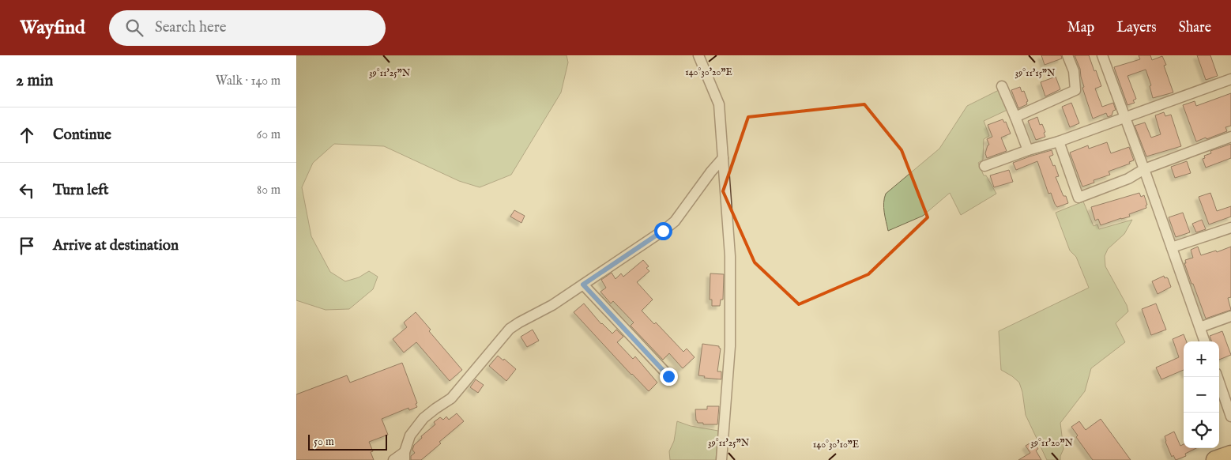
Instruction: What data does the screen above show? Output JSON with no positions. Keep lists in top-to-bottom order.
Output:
{
  "scale_bar": "50 m",
  "page": {
    "header": "Wayfind",
    "search": "Search here",
    "nav": ["Map", "Layers", "Share"],
    "heading": ["2 min", "Walk · 140 m"],
    "list": [
      ["Continue", "60 m"],
      ["Turn left", "80 m"],
      "Arrive at destination"
    ],
    "map_buttons": ["+", "−"],
    "scale": "50 m"
  },
  "coordinates": [
    "140°30'20\"E",
    "39°11'25\"N",
    "39°11'15\"N",
    "39°11'20\"N",
    "140°30'10\"E"
  ]
}
